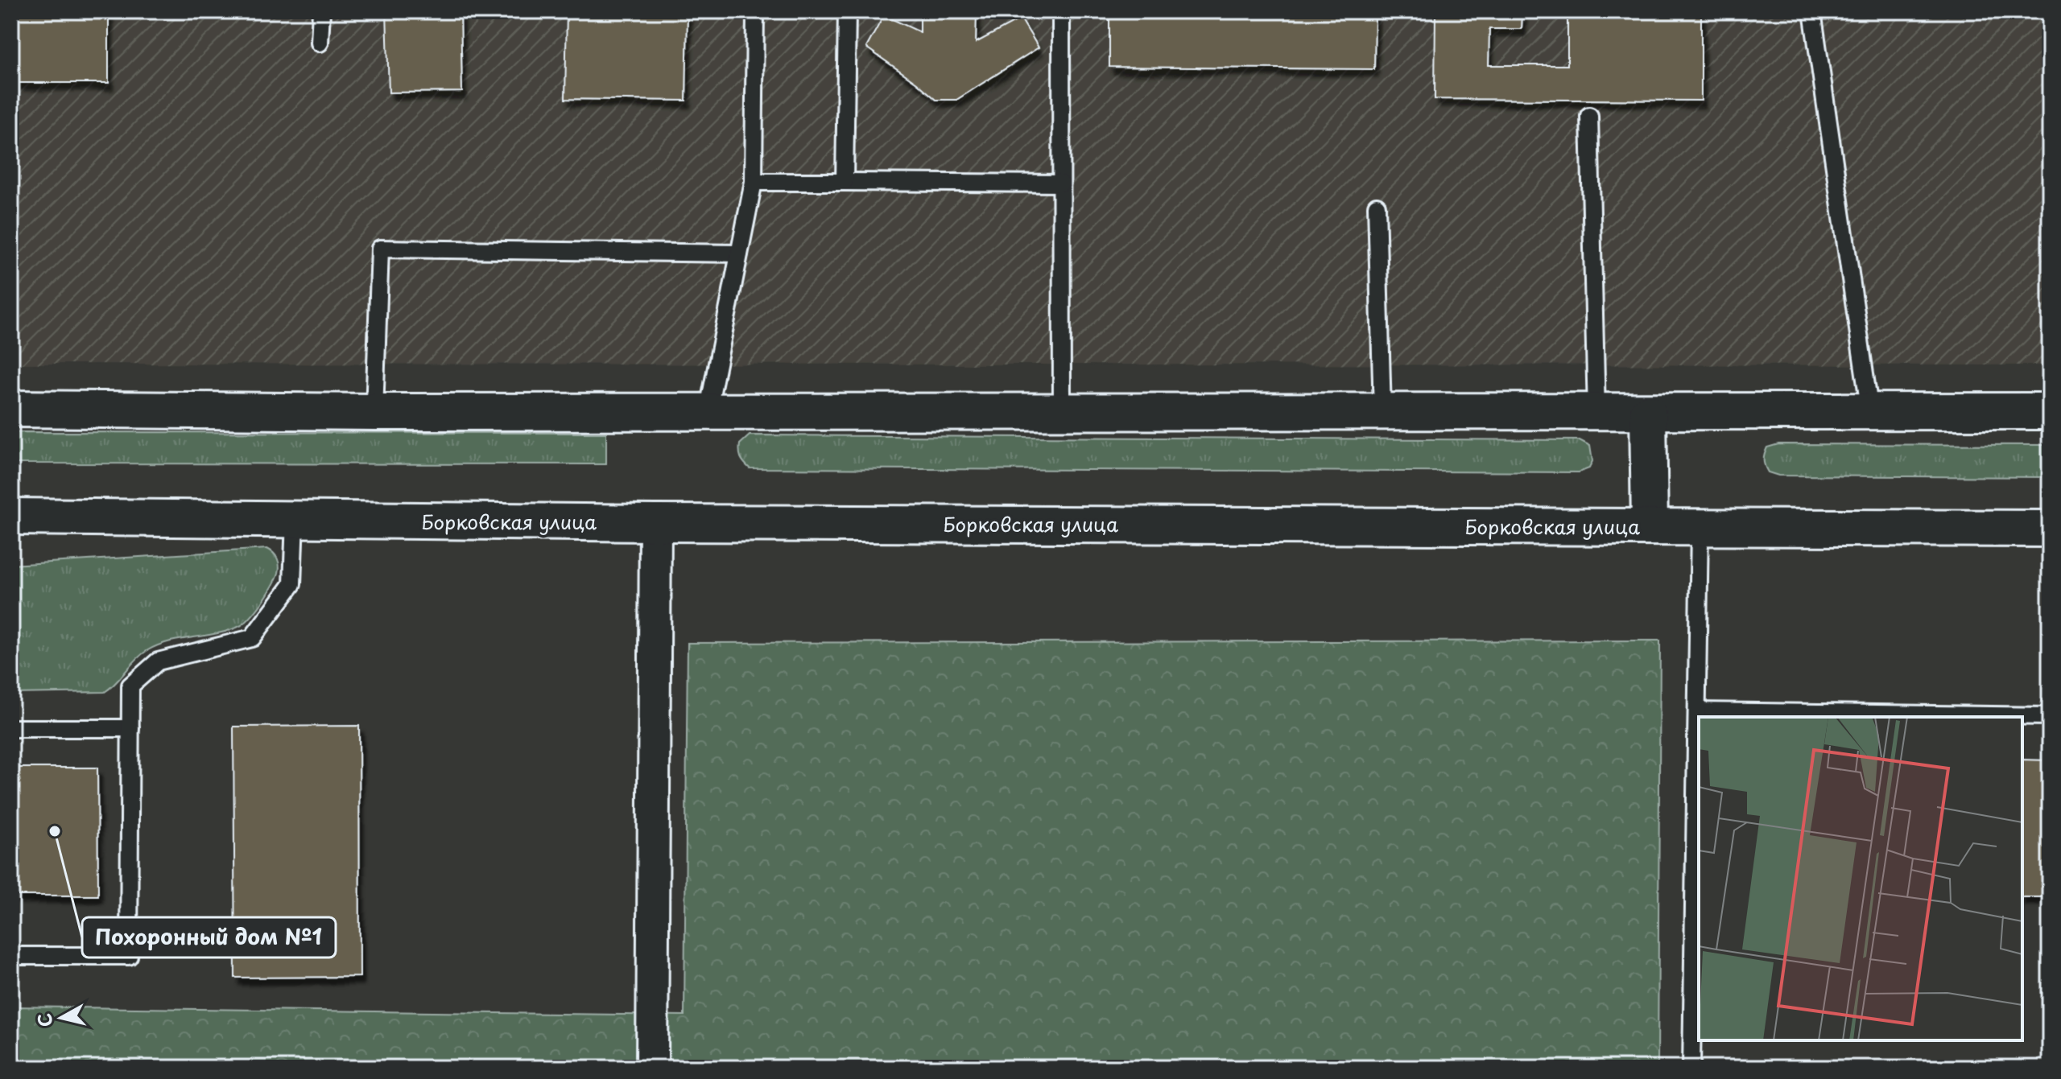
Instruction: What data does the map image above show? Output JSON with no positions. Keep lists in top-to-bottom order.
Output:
{
  "streets": {
    "main road": ["Борковская улица"]
  },
  "places": ["Похоронный дом №1"],
  "north": "left"
}
